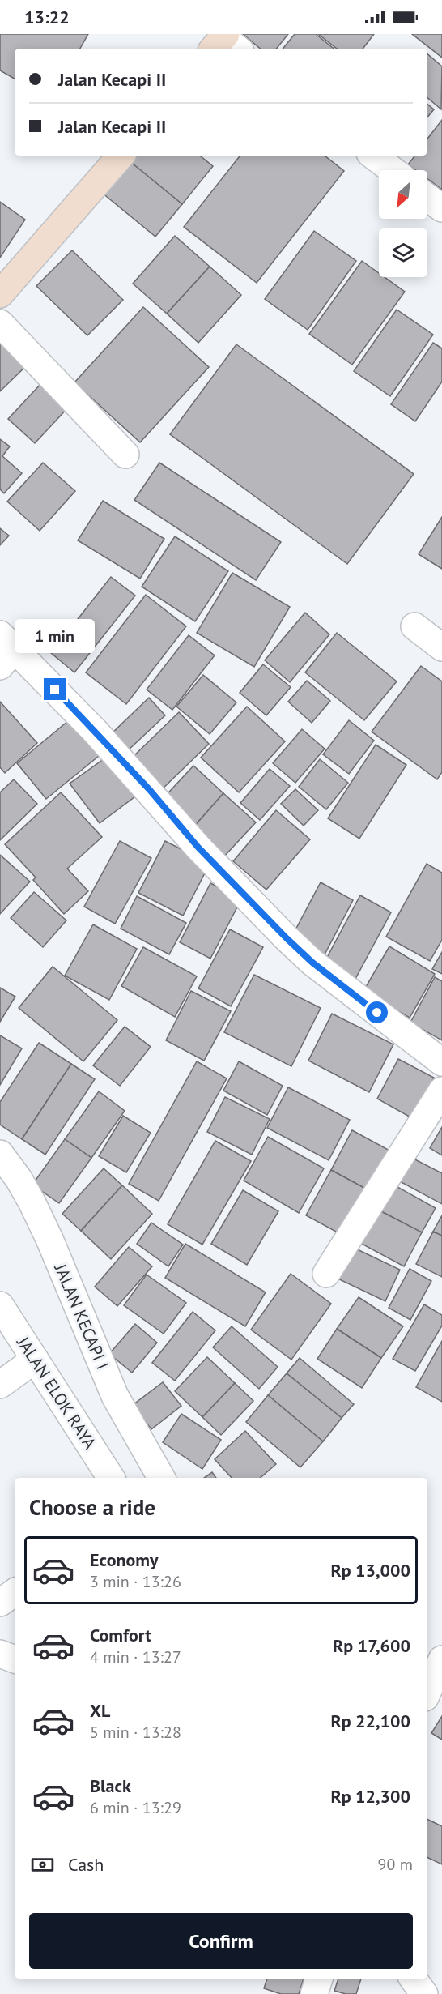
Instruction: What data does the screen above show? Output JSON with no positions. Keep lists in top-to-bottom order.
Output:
{
  "streets": {
    "street": ["JALAN KECAPI I", "JALAN ELOK RAYA"]
  },
  "north": "bottom left",
  "page": {
    "status": "13:22",
    "banner": ["Jalan Kecapi II", "Jalan Kecapi II"],
    "bubble": "1 min",
    "heading": "Choose a ride",
    "list": [
      {
        "name": "Economy",
        "note": "3 min · 13:26",
        "value": "Rp 13,000"
      },
      {
        "name": "Comfort",
        "note": "4 min · 13:27",
        "value": "Rp 17,600"
      },
      {
        "name": "XL",
        "note": "5 min · 13:28",
        "value": "Rp 22,100"
      },
      {
        "name": "Black",
        "note": "6 min · 13:29",
        "value": "Rp 12,300"
      }
    ],
    "pay": ["Cash", "90 m"],
    "buttons": "Confirm"
  }
}
